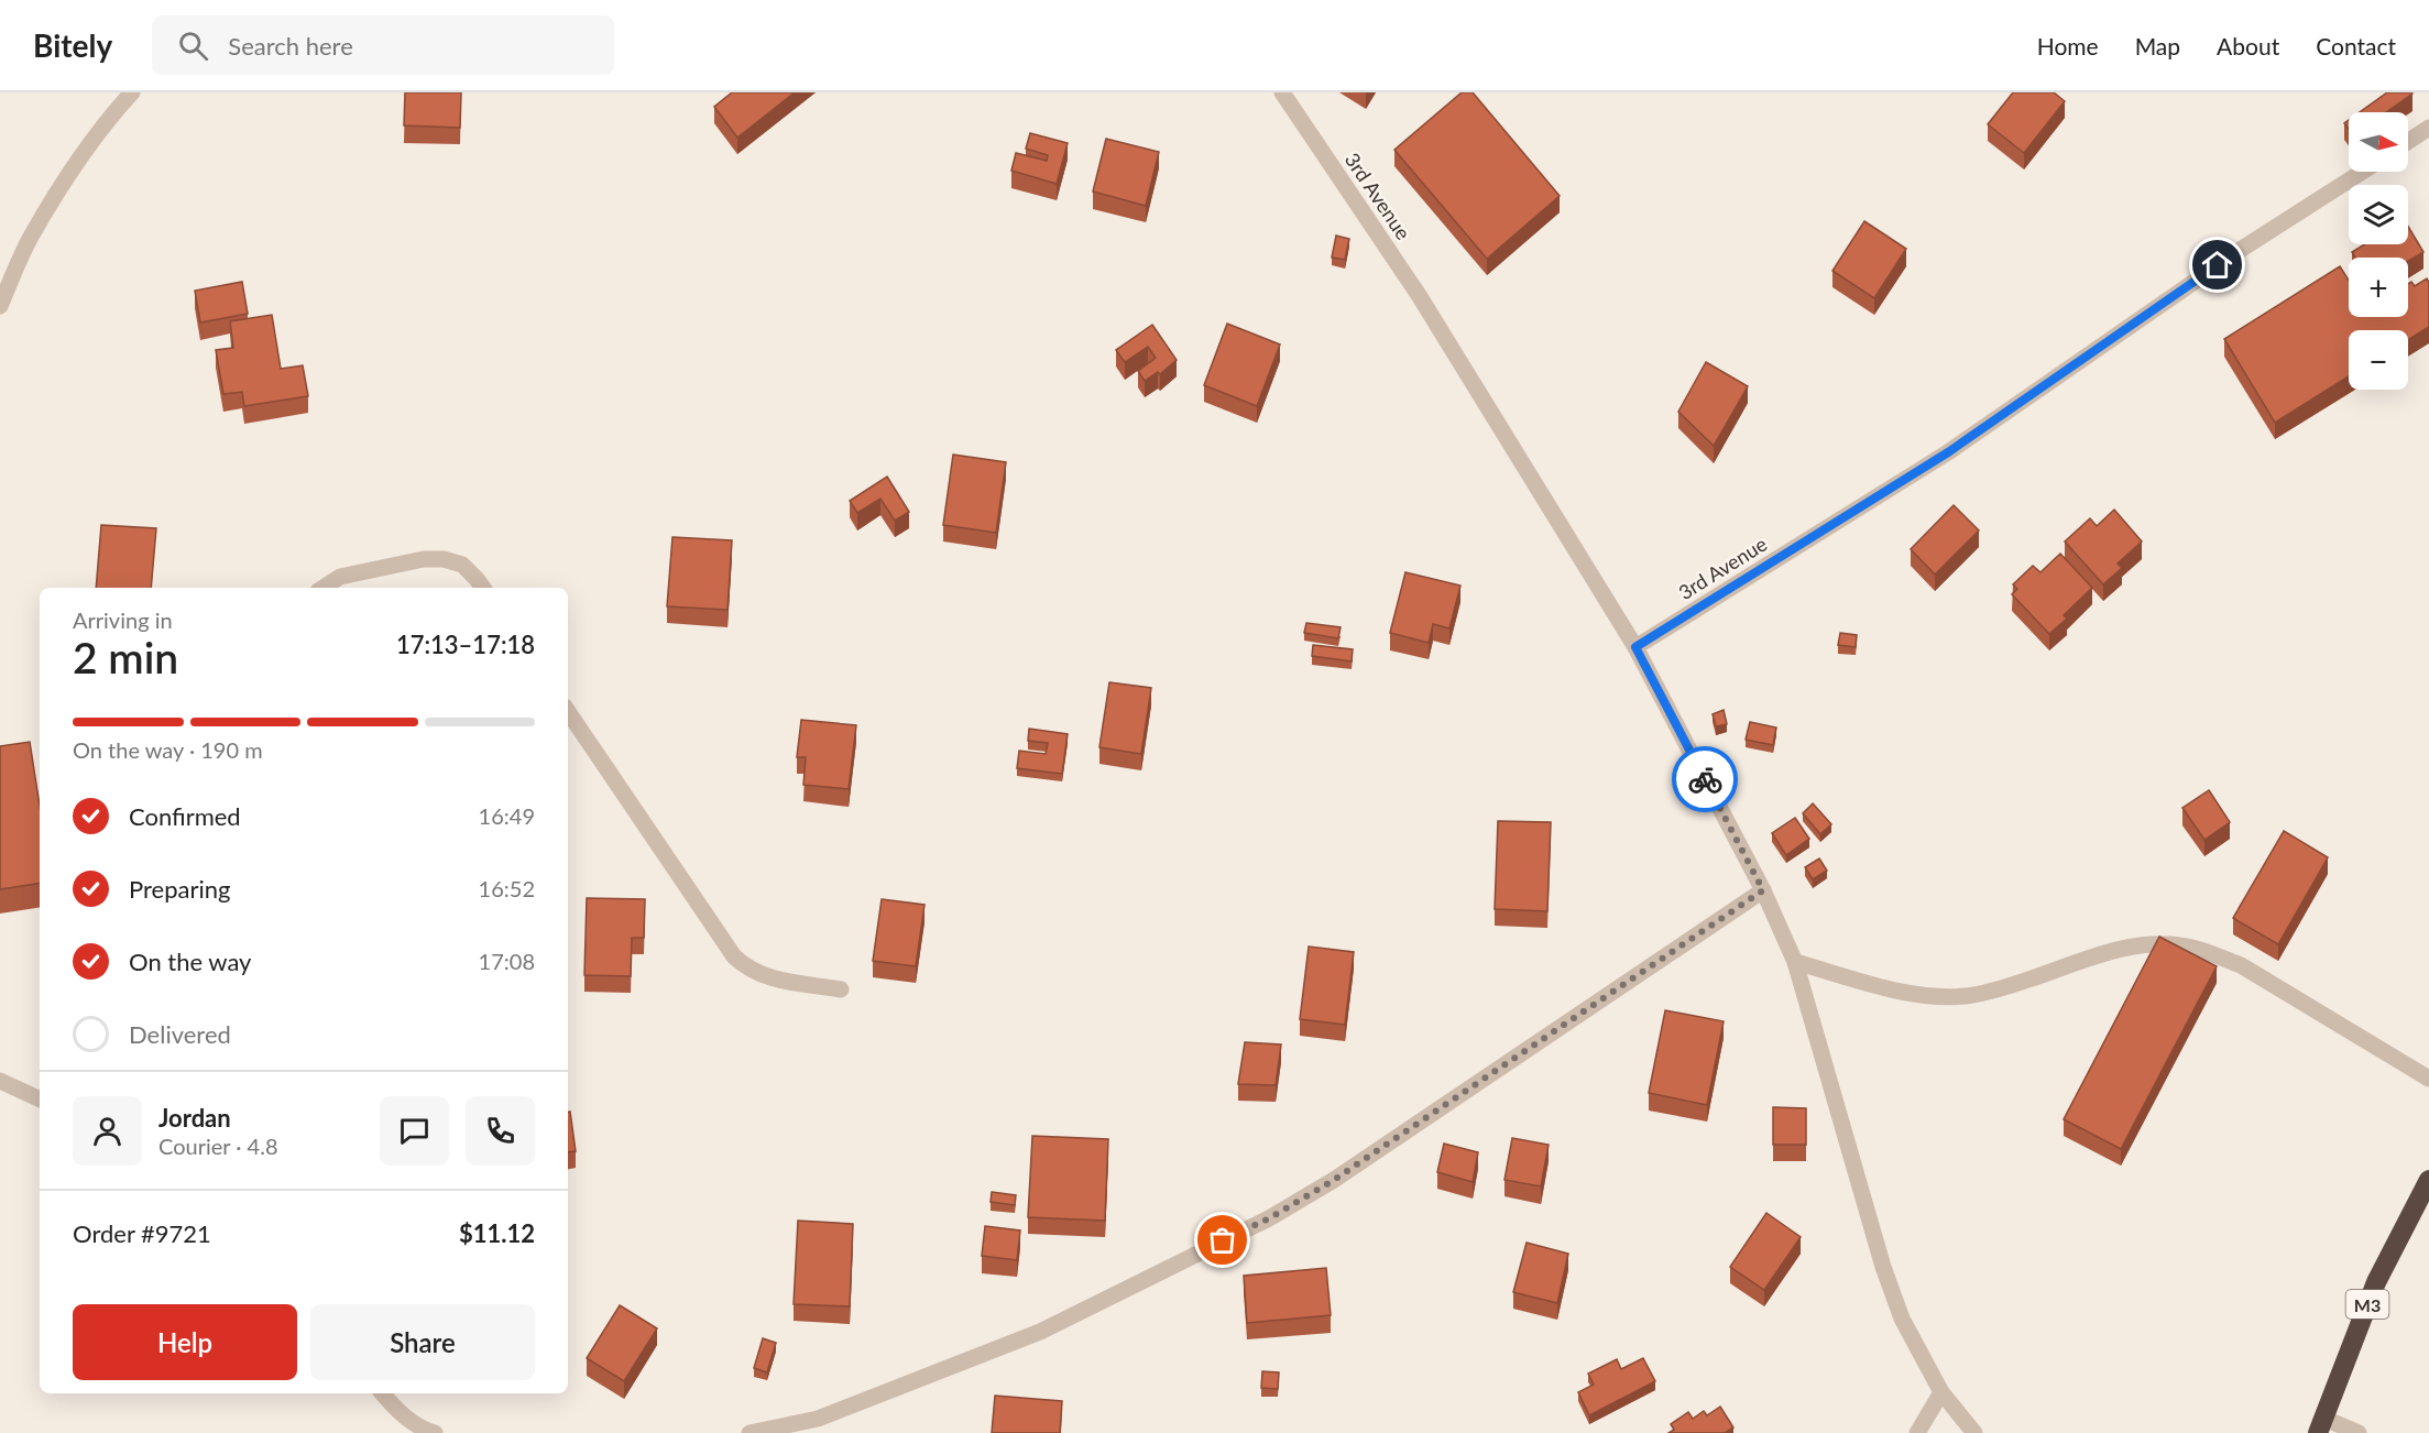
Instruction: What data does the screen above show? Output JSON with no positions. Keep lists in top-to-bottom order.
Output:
{
  "streets": {
    "highway": ["M3"],
    "street": ["3rd Avenue"]
  },
  "north": "right",
  "page": {
    "header": "Bitely",
    "search": "Search here",
    "nav": [
      "Home",
      "Map",
      "About",
      "Contact"
    ],
    "map_buttons": ["+", "−"],
    "heading": ["2 min", "Arriving in", "17:13–17:18"],
    "panel": [
      "Jordan",
      "Courier · 4.8",
      "Order #9721",
      "$11.12"
    ],
    "bar": "On the way · 190 m",
    "list": [
      ["Confirmed", "16:49"],
      ["Preparing", "16:52"],
      ["On the way", "17:08"],
      "Delivered"
    ],
    "buttons": ["Help", "Share"]
  }
}
